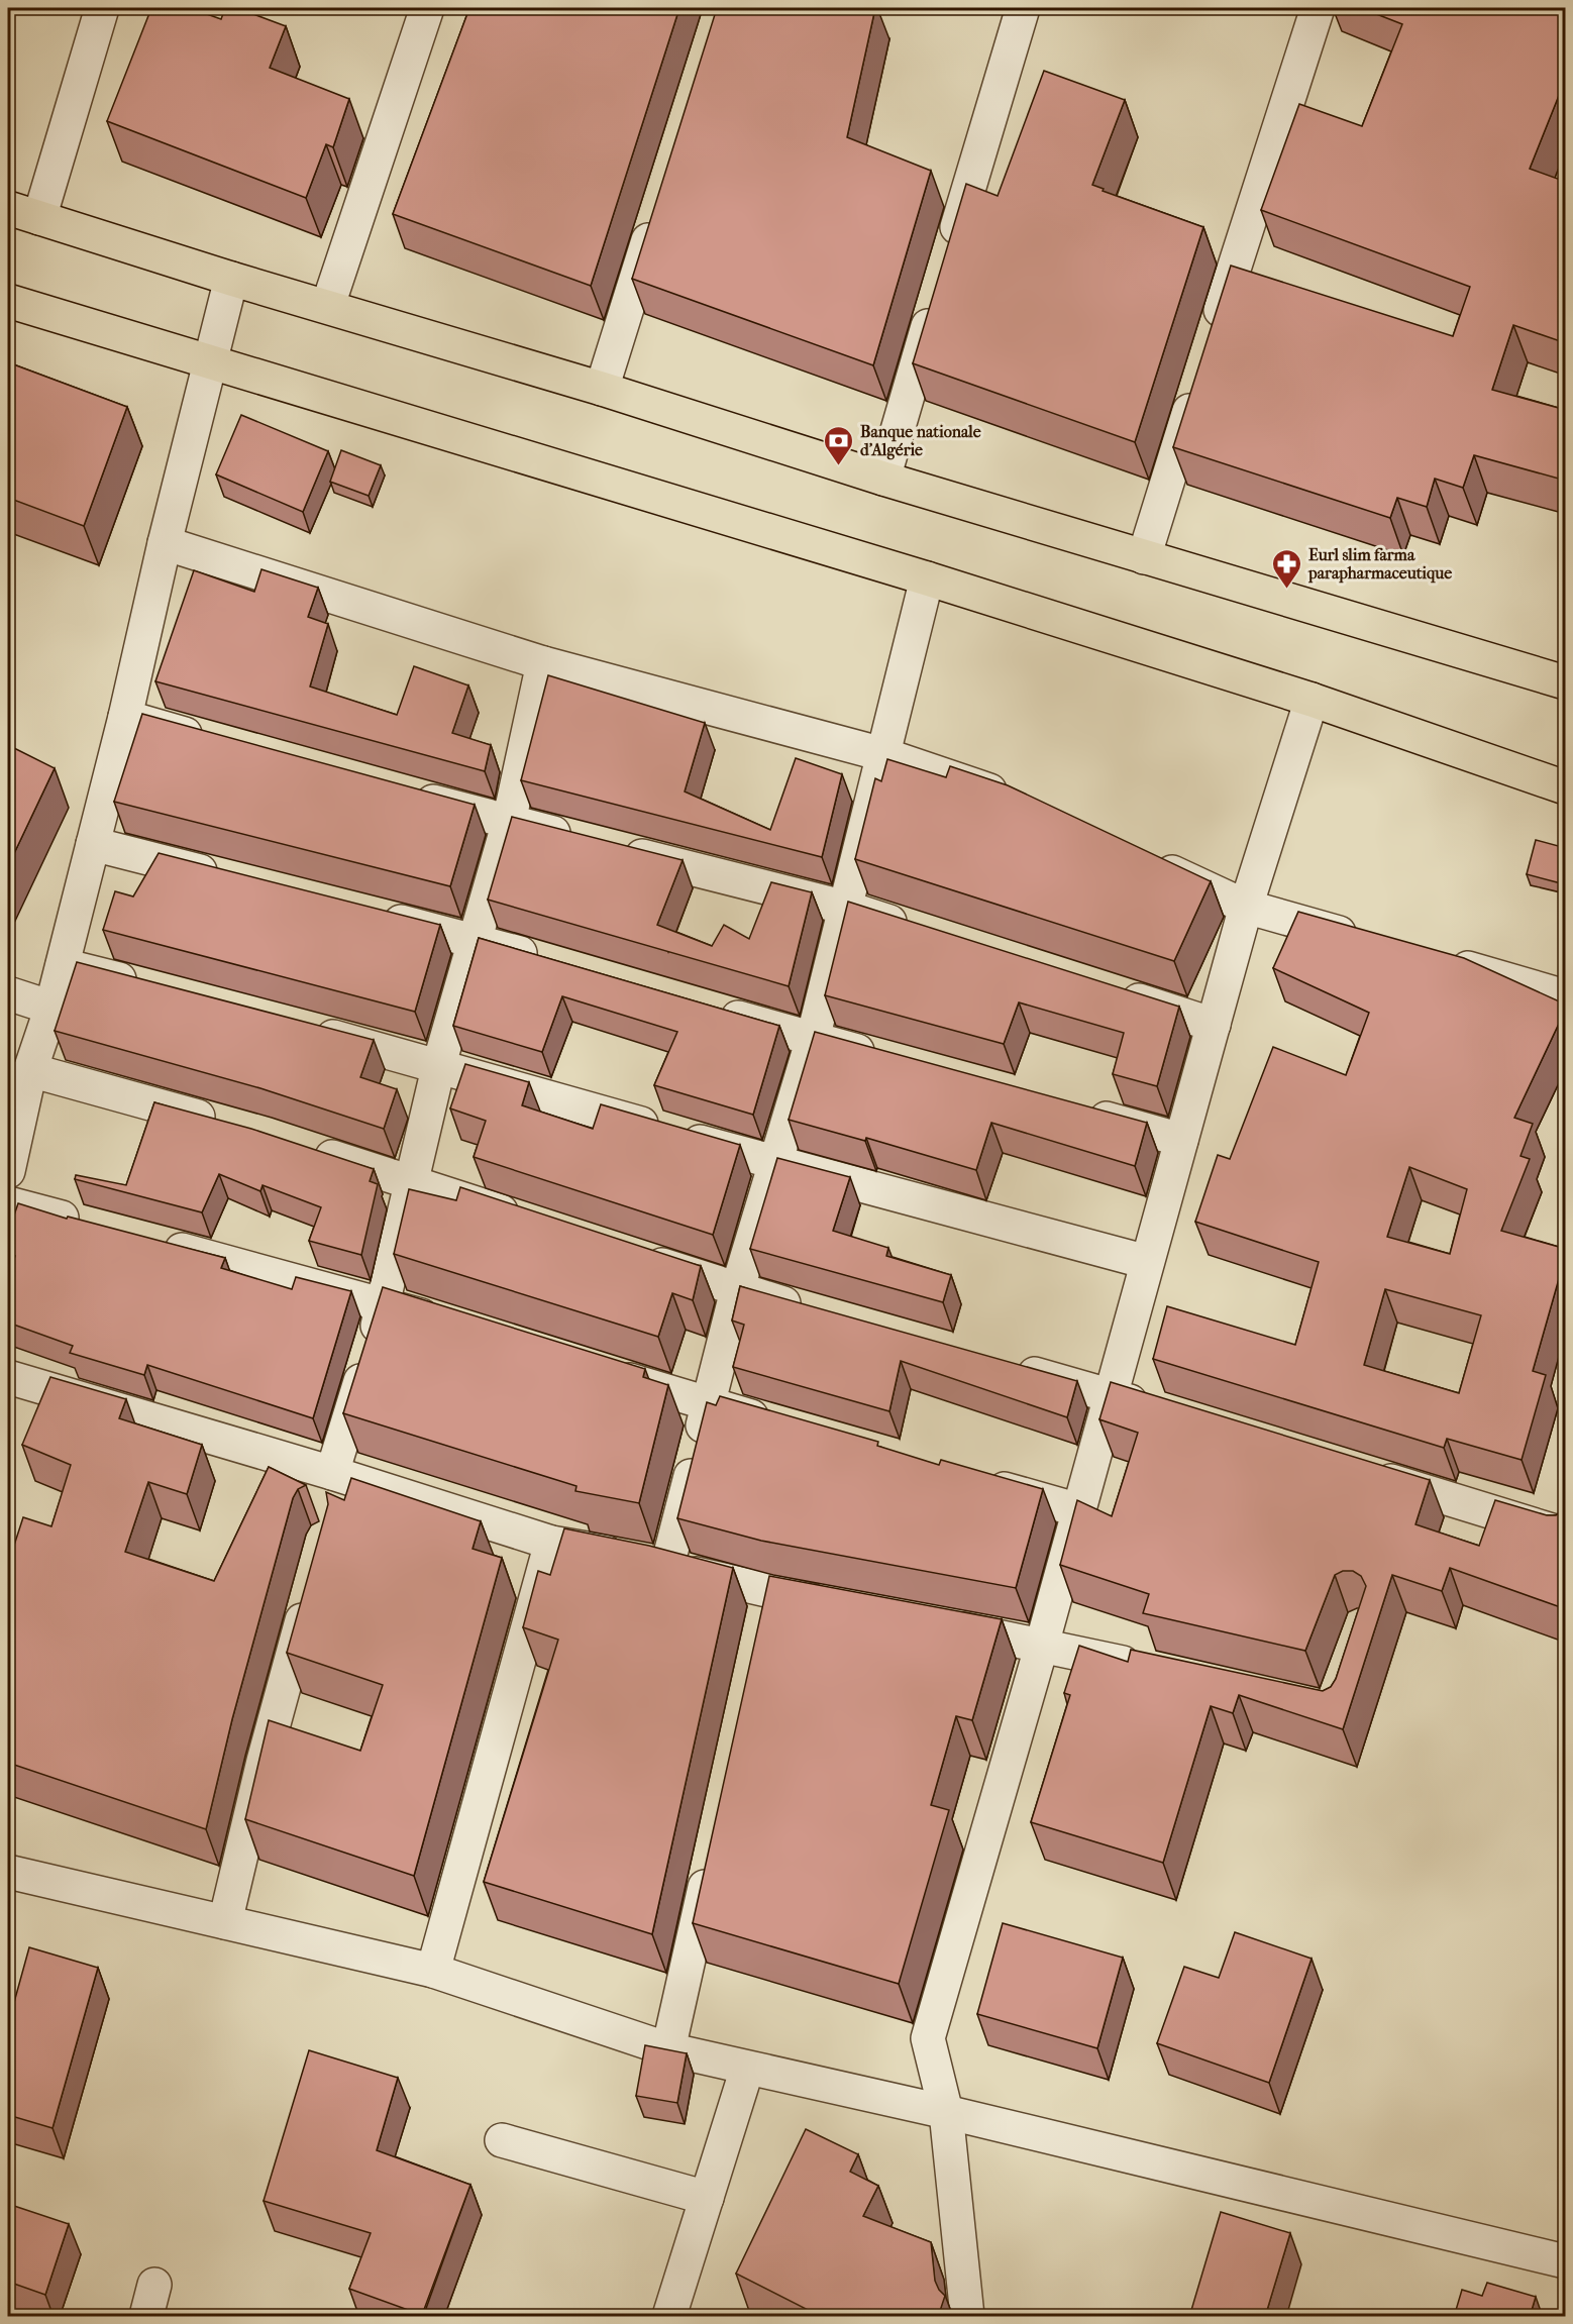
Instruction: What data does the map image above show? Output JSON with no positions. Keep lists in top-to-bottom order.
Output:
{
  "places": {
    "bank": ["Banque nationale d'Algérie"],
    "pharmacy": ["Eurl slim farma parapharmaceutique"]
  }
}
